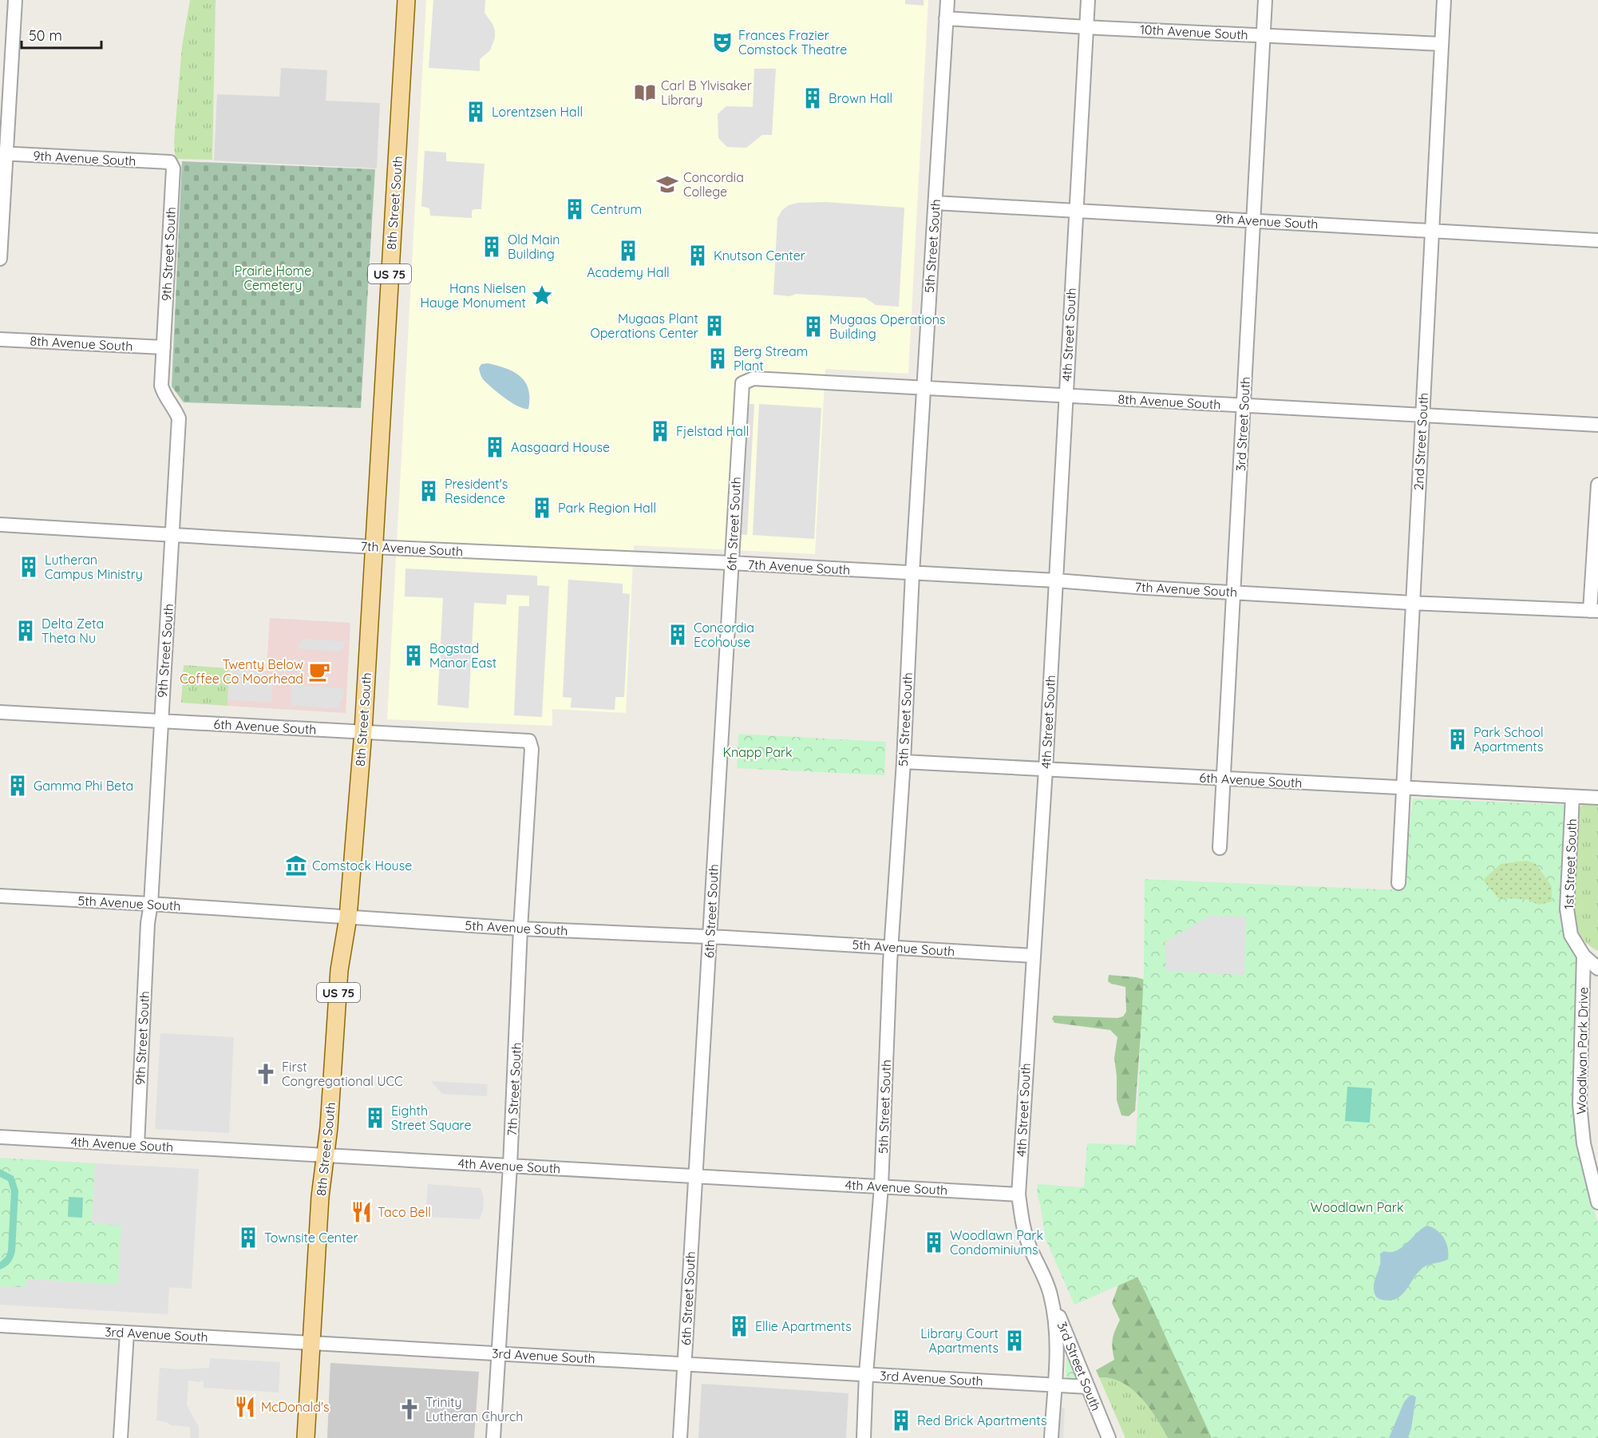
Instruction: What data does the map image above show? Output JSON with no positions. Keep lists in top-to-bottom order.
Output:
{
  "streets": {
    "main road": ["8th Street South", "US 75"],
    "street": [
      "10th Avenue South",
      "9th Avenue South",
      "5th Street South",
      "9th Street South",
      "4th Street South",
      "8th Avenue South",
      "3rd Street South",
      "2nd Street South",
      "6th Street South",
      "7th Avenue South",
      "6th Avenue South",
      "1st Street South",
      "5th Avenue South",
      "Woodlwan Park Drive",
      "7th Street South",
      "4th Avenue South",
      "3rd Avenue South"
    ]
  },
  "crossings": [
    ["10th Avenue South", "5th Street South"],
    ["10th Avenue South", "4th Street South"],
    ["10th Avenue South", "3rd Street South"],
    ["10th Avenue South", "2nd Street South"],
    ["9th Avenue South", "5th Street South"],
    ["9th Avenue South", "9th Street South"],
    ["9th Avenue South", "4th Street South"],
    ["9th Avenue South", "3rd Street South"],
    ["9th Avenue South", "2nd Street South"],
    ["8th Street South", "7th Avenue South"],
    ["8th Street South", "6th Avenue South"],
    ["8th Street South", "5th Avenue South"],
    ["8th Street South", "4th Avenue South"],
    ["8th Street South", "3rd Avenue South"],
    ["5th Street South", "8th Avenue South"],
    ["5th Street South", "7th Avenue South"],
    ["5th Street South", "6th Avenue South"],
    ["5th Street South", "5th Avenue South"],
    ["5th Street South", "4th Avenue South"],
    ["5th Street South", "3rd Avenue South"],
    ["9th Street South", "8th Avenue South"],
    ["9th Street South", "7th Avenue South"],
    ["9th Street South", "6th Avenue South"],
    ["9th Street South", "5th Avenue South"],
    ["9th Street South", "4th Avenue South"],
    ["4th Street South", "8th Avenue South"],
    ["4th Street South", "3rd Street South"],
    ["4th Street South", "7th Avenue South"],
    ["4th Street South", "6th Avenue South"],
    ["4th Street South", "5th Avenue South"],
    ["4th Street South", "4th Avenue South"],
    ["4th Street South", "3rd Avenue South"],
    ["8th Avenue South", "3rd Street South"],
    ["8th Avenue South", "2nd Street South"],
    ["8th Avenue South", "6th Street South"],
    ["3rd Street South", "7th Avenue South"],
    ["3rd Street South", "6th Avenue South"],
    ["3rd Street South", "3rd Avenue South"],
    ["2nd Street South", "7th Avenue South"],
    ["2nd Street South", "6th Avenue South"],
    ["6th Street South", "7th Avenue South"],
    ["6th Street South", "5th Avenue South"],
    ["6th Street South", "4th Avenue South"],
    ["6th Street South", "3rd Avenue South"],
    ["6th Avenue South", "1st Street South"],
    ["6th Avenue South", "7th Street South"],
    ["1st Street South", "Woodlwan Park Drive"],
    ["5th Avenue South", "7th Street South"],
    ["7th Street South", "4th Avenue South"],
    ["7th Street South", "3rd Avenue South"]
  ],
  "parks": ["Prairie Home Cemetery", "Knapp Park", "Woodlawn Park"],
  "places": {
    "theatre": ["Frances Frazier Comstock Theatre"],
    "library": ["Carl B Ylvisaker Library"],
    "building": [
      "Brown Hall",
      "Lorentzsen Hall",
      "Centrum",
      "Old Main Building",
      "Academy Hall",
      "Knutson Center",
      "Mugaas Plant Operations Center",
      "Mugaas Operations Building",
      "Berg Stream Plant",
      "Fjelstad Hall",
      "Aasgaard House",
      "President's Residence",
      "Park Region Hall",
      "Lutheran Campus Ministry",
      "Delta Zeta Theta Nu",
      "Concordia Ecohouse",
      "Bogstad Manor East",
      "Park School Apartments",
      "Gamma Phi Beta",
      "Eighth Street Square",
      "Townsite Center",
      "Woodlawn Park Condominiums",
      "Ellie Apartments",
      "Library Court Apartments",
      "Red Brick Apartments"
    ],
    "school or university": ["Concordia College"],
    "place": ["Hans Nielsen Hauge Monument"],
    "cafe": ["Twenty Below Coffee Co Moorhead"],
    "museum": ["Comstock House"],
    "church": ["First Congregational UCC", "Trinity Lutheran Church"],
    "restaurant": ["Taco Bell", "McDonald's"]
  },
  "scale_bar": "50 m"
}
